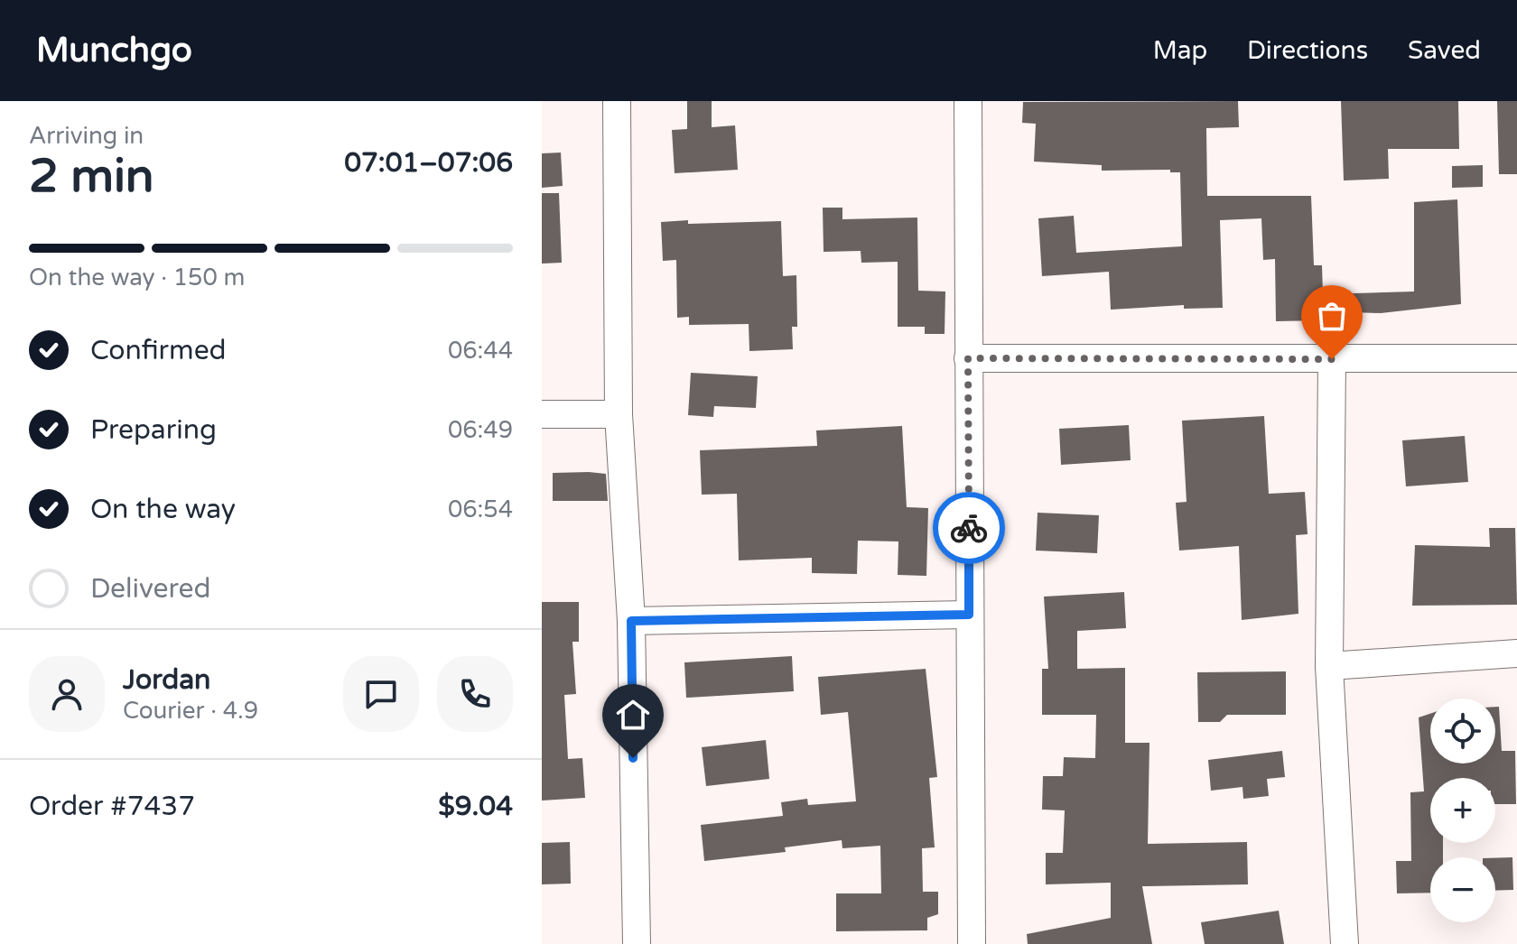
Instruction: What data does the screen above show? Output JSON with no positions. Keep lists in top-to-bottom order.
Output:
{
  "page": {
    "header": "Munchgo",
    "nav": ["Map", "Directions", "Saved"],
    "heading": ["2 min", "Arriving in", "07:01–07:06"],
    "panel": [
      "Jordan",
      "Courier · 4.9",
      "Order #7437",
      "$9.04"
    ],
    "bar": "On the way · 150 m",
    "list": [
      ["Confirmed", "06:44"],
      ["Preparing", "06:49"],
      ["On the way", "06:54"],
      "Delivered"
    ],
    "map_buttons": ["+", "−"]
  }
}
